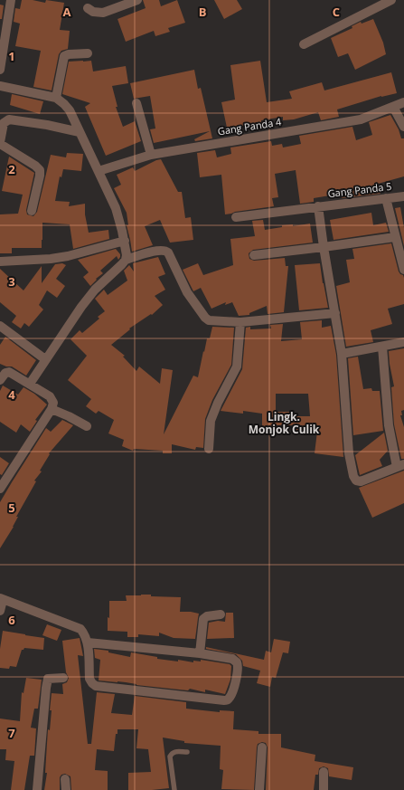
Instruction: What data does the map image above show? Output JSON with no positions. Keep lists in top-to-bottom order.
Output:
{
  "streets": {
    "street": ["Gang Panda 4", "Gang Panda 5"]
  },
  "districts": ["Lingk. Monjok Culik"],
  "grid": {
    "columns": ["A", "B", "C"],
    "rows": [
      "1",
      "2",
      "3",
      "4",
      "5",
      "6",
      "7"
    ]
  }
}
